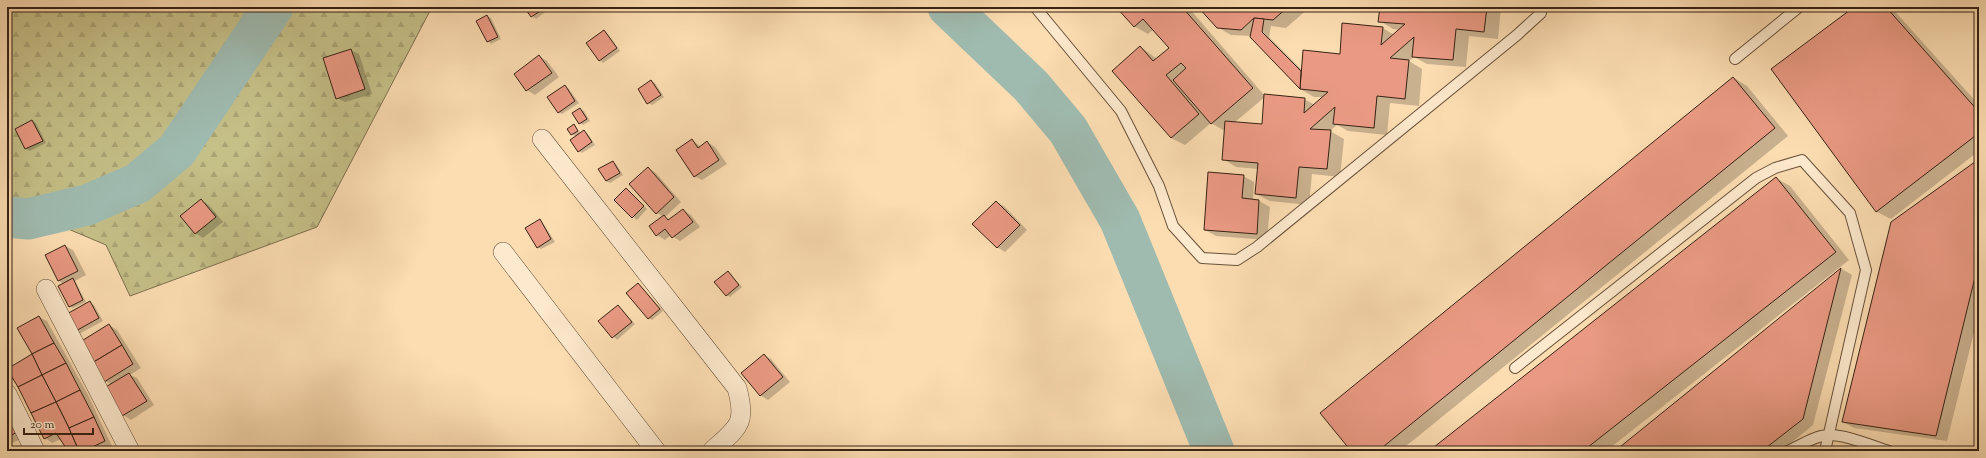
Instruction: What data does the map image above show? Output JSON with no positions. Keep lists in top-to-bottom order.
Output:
{
  "scale_bar": "20 m"
}
